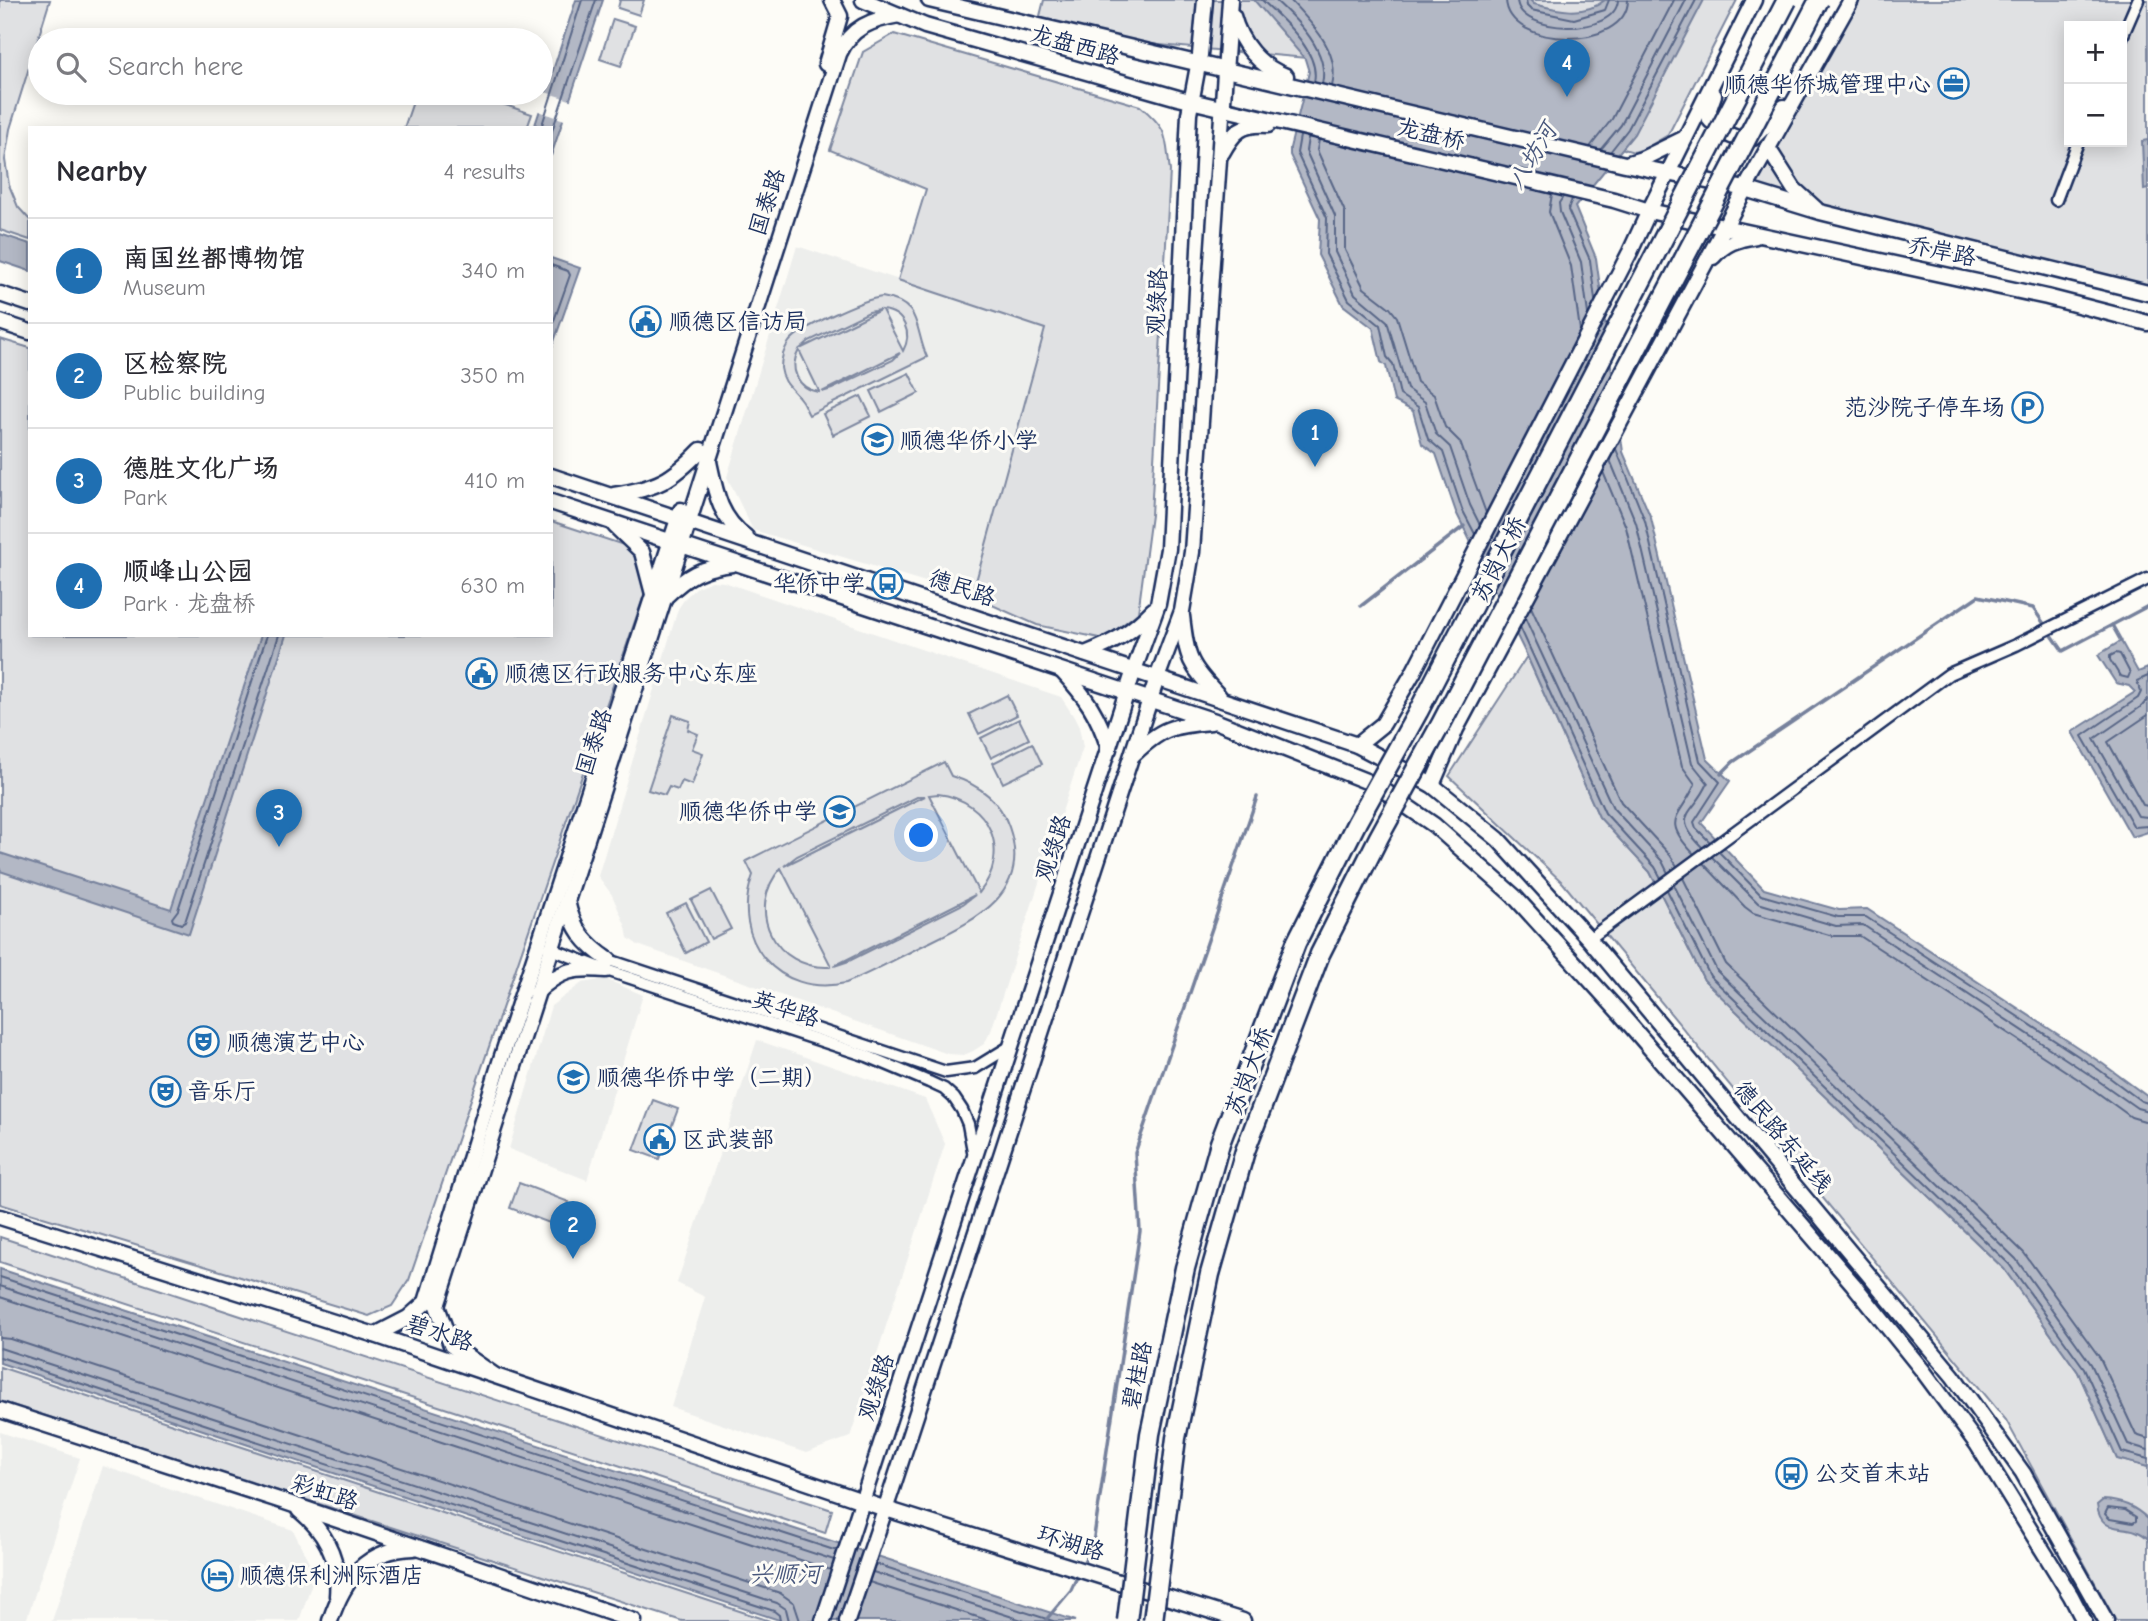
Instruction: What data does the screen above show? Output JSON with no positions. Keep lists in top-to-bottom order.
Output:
{
  "streets": {
    "highway": ["苏岗大桥", "碧桂路"],
    "street": [
      "龙盘西路",
      "龙盘桥",
      "国泰路",
      "乔岸路",
      "观绿路",
      "德民路",
      "英华路",
      "德民路东延线",
      "碧水路",
      "彩虹路",
      "环湖路"
    ]
  },
  "crossings": [
    ["龙盘西路", "龙盘桥"],
    ["龙盘西路", "国泰路"],
    ["龙盘西路", "观绿路"],
    ["龙盘桥", "乔岸路"],
    ["龙盘桥", "观绿路"],
    ["国泰路", "德民路"],
    ["国泰路", "英华路"],
    ["国泰路", "德民路东延线"],
    ["国泰路", "碧水路"],
    ["观绿路", "德民路"],
    ["观绿路", "英华路"],
    ["观绿路", "德民路东延线"],
    ["观绿路", "碧水路"],
    ["观绿路", "环湖路"],
    ["苏岗大桥", "碧桂路"],
    ["德民路", "德民路东延线"],
    ["碧水路", "环湖路"]
  ],
  "water": ["八坊河", "兴顺河"],
  "places": {
    "office": ["顺德华侨城管理中心"],
    "public building": ["顺德区信访局", "顺德区行政服务中心东座", "区武装部"],
    "parking": ["范沙院子停车场"],
    "school or university": ["顺德华侨小学", "顺德华侨中学", "顺德华侨中学（二期）"],
    "bus stop": ["华侨中学", "公交首末站"],
    "theatre": ["顺德演艺中心", "音乐厅"],
    "hotel": ["顺德保利洲际酒店"]
  },
  "page": {
    "map_buttons": ["+", "−"],
    "search": "Search here",
    "pins": [
      "4",
      "1",
      "3",
      "2"
    ],
    "heading": ["Nearby", "4 results"],
    "list": [
      {
        "mark": "1",
        "name": "南国丝都博物馆",
        "note": "Museum",
        "value": "340 m"
      },
      {
        "mark": "2",
        "name": "区检察院",
        "note": "Public building",
        "value": "350 m"
      },
      {
        "mark": "3",
        "name": "德胜文化广场",
        "note": "Park",
        "value": "410 m"
      },
      {
        "mark": "4",
        "name": "顺峰山公园",
        "note": "Park · 龙盘桥",
        "value": "630 m"
      }
    ]
  }
}
